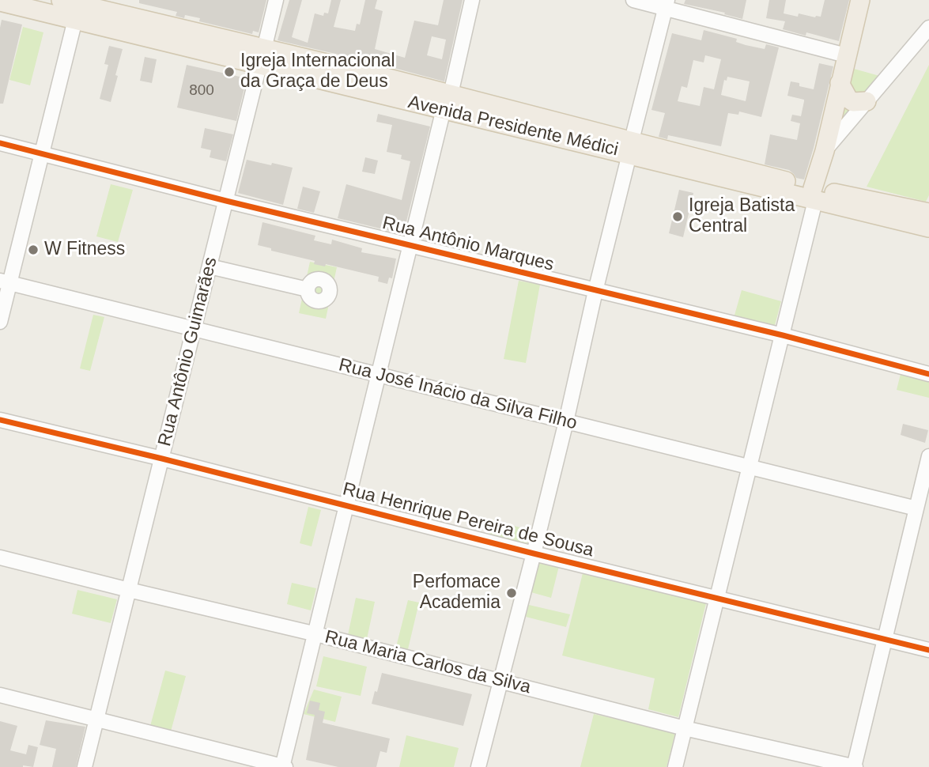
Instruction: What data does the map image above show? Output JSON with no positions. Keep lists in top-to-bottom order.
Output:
{
  "streets": {
    "main road": ["Avenida Presidente Médici"],
    "street": [
      "Rua Antônio Marques",
      "Rua Antônio Guimarães",
      "Rua José Inácio da Silva Filho",
      "Rua Henrique Pereira de Sousa",
      "Rua Maria Carlos da Silva"
    ]
  },
  "crossings": [
    ["Avenida Presidente Médici", "Rua Antônio Guimarães"],
    ["Rua Antônio Marques", "Rua Antônio Guimarães"],
    ["Rua Antônio Guimarães", "Rua José Inácio da Silva Filho"],
    ["Rua Antônio Guimarães", "Rua Henrique Pereira de Sousa"],
    ["Rua Antônio Guimarães", "Rua Maria Carlos da Silva"]
  ],
  "places": [
    "Igreja Internacional da Graça de Deus",
    "Igreja Batista Central",
    "W Fitness",
    "Perfomace Academia"
  ],
  "house_numbers": ["800"]
}
